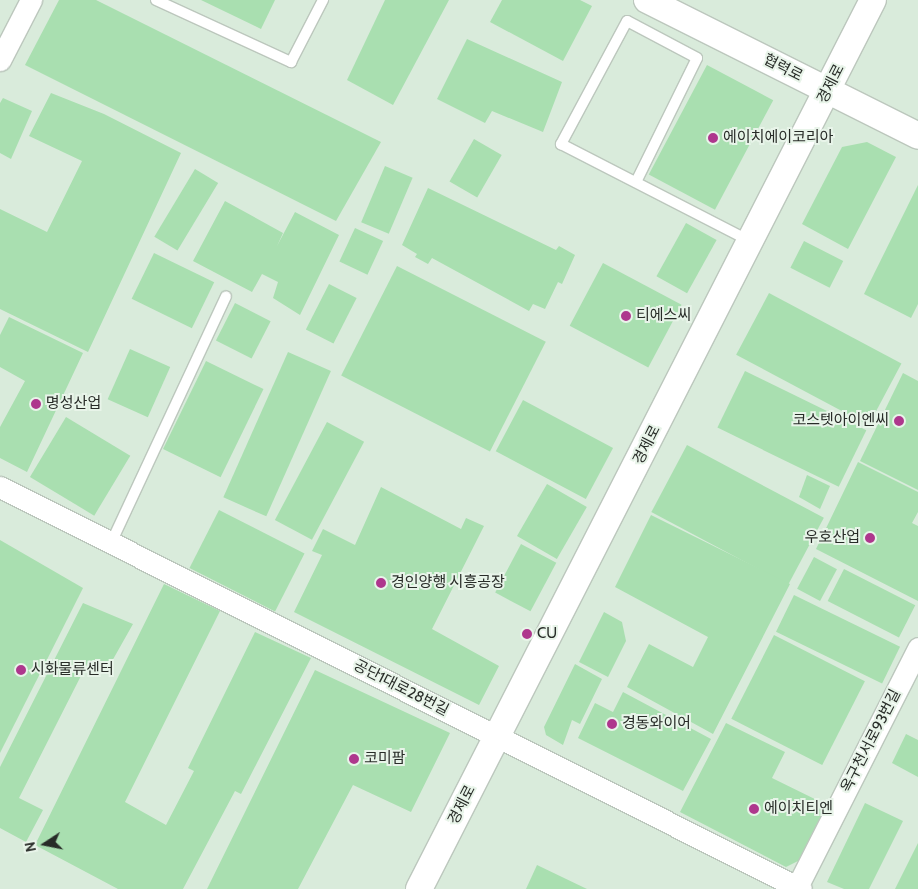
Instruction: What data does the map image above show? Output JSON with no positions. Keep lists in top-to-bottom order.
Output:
{
  "streets": {
    "street": [
      "협력로",
      "경제로",
      "공단1대로28번길",
      "옥구천서로93번길"
    ]
  },
  "crossings": [
    ["협력로", "경제로"],
    ["경제로", "공단1대로28번길"],
    ["공단1대로28번길", "옥구천서로93번길"]
  ],
  "places": [
    "에이치에이코리아",
    "티에스씨",
    "명성산업",
    "코스텟아이엔씨",
    "우호산업",
    "경인양행 시흥공장",
    "CU",
    "시화물류센터",
    "경동와이어",
    "코미팜",
    "에이치티엔"
  ],
  "north": "left"
}
